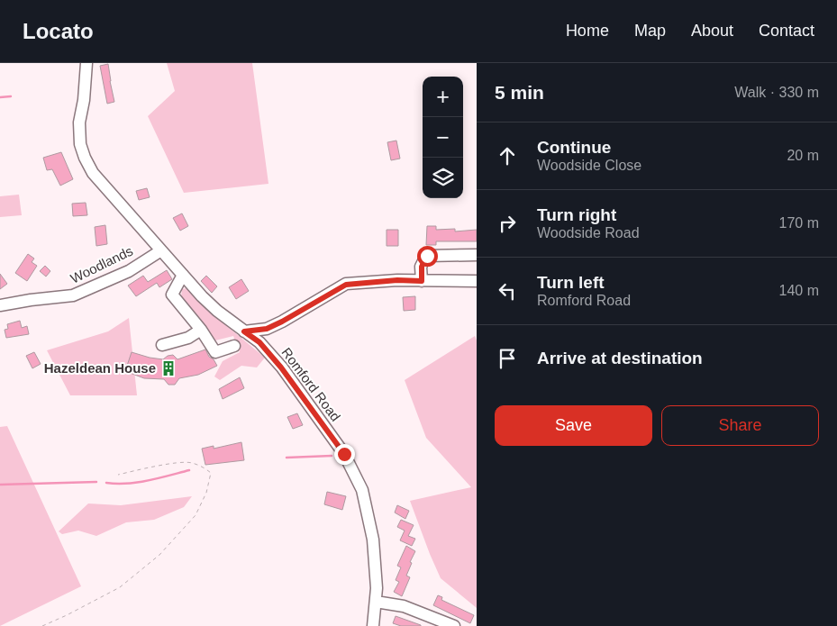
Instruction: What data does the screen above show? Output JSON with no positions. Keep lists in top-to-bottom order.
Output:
{
  "streets": {
    "street": ["Woodlands", "Romford Road"]
  },
  "crossings": [
    ["Woodlands", "Romford Road"]
  ],
  "places": {
    "building": ["Hazeldean House"]
  },
  "page": {
    "header": "Locato",
    "nav": [
      "Home",
      "Map",
      "About",
      "Contact"
    ],
    "heading": ["5 min", "Walk · 330 m"],
    "map_buttons": ["+", "−"],
    "list": [
      ["Continue", "Woodside Close", "20 m"],
      ["Turn right", "Woodside Road", "170 m"],
      ["Turn left", "Romford Road", "140 m"],
      "Arrive at destination"
    ],
    "buttons": ["Save", "Share"]
  }
}
